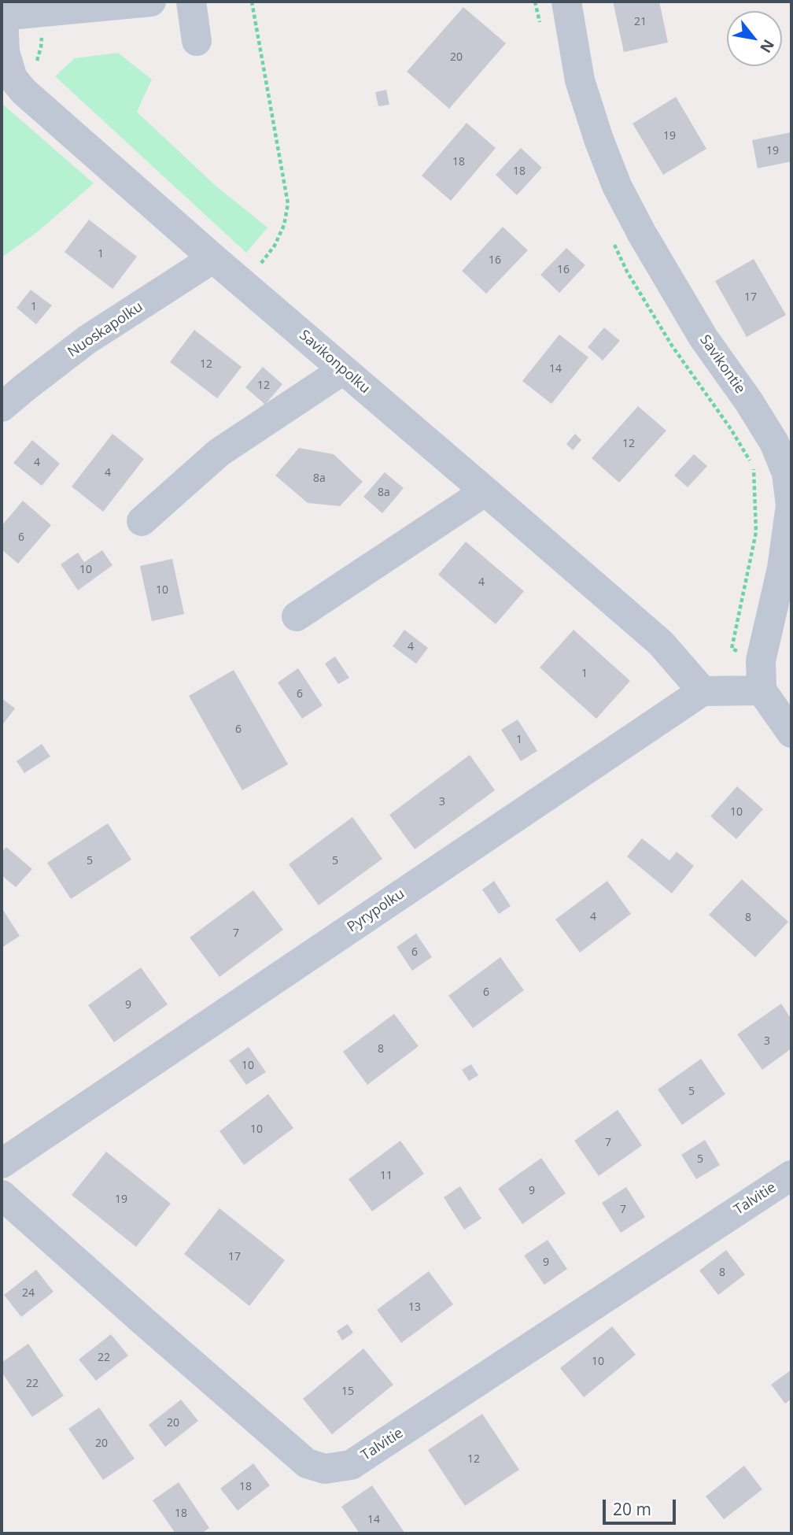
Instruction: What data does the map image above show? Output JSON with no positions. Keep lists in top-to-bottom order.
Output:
{
  "streets": {
    "street": [
      "Nuoskapolku",
      "Savikonpolku",
      "Savikontie",
      "Pyrypolku",
      "Talvitie"
    ]
  },
  "crossings": [
    ["Nuoskapolku", "Savikonpolku"],
    ["Savikonpolku", "Pyrypolku"]
  ],
  "house_numbers": [
    "21",
    "20",
    "19",
    "19",
    "18",
    "18",
    "1",
    "16",
    "16",
    "17",
    "1",
    "12",
    "14",
    "12",
    "12",
    "4",
    "4",
    "8a",
    "8a",
    "6",
    "10",
    "4",
    "10",
    "4",
    "1",
    "6",
    "6",
    "1",
    "3",
    "10",
    "5",
    "5",
    "4",
    "8",
    "7",
    "6",
    "6",
    "9",
    "3",
    "8",
    "10",
    "5",
    "10",
    "7",
    "5",
    "11",
    "9",
    "19",
    "7",
    "17",
    "9",
    "8",
    "24",
    "13",
    "22",
    "10",
    "22",
    "15",
    "20",
    "20",
    "12",
    "18",
    "18",
    "14"
  ],
  "scale_bar": "20 m",
  "north": "bottom right"
}
